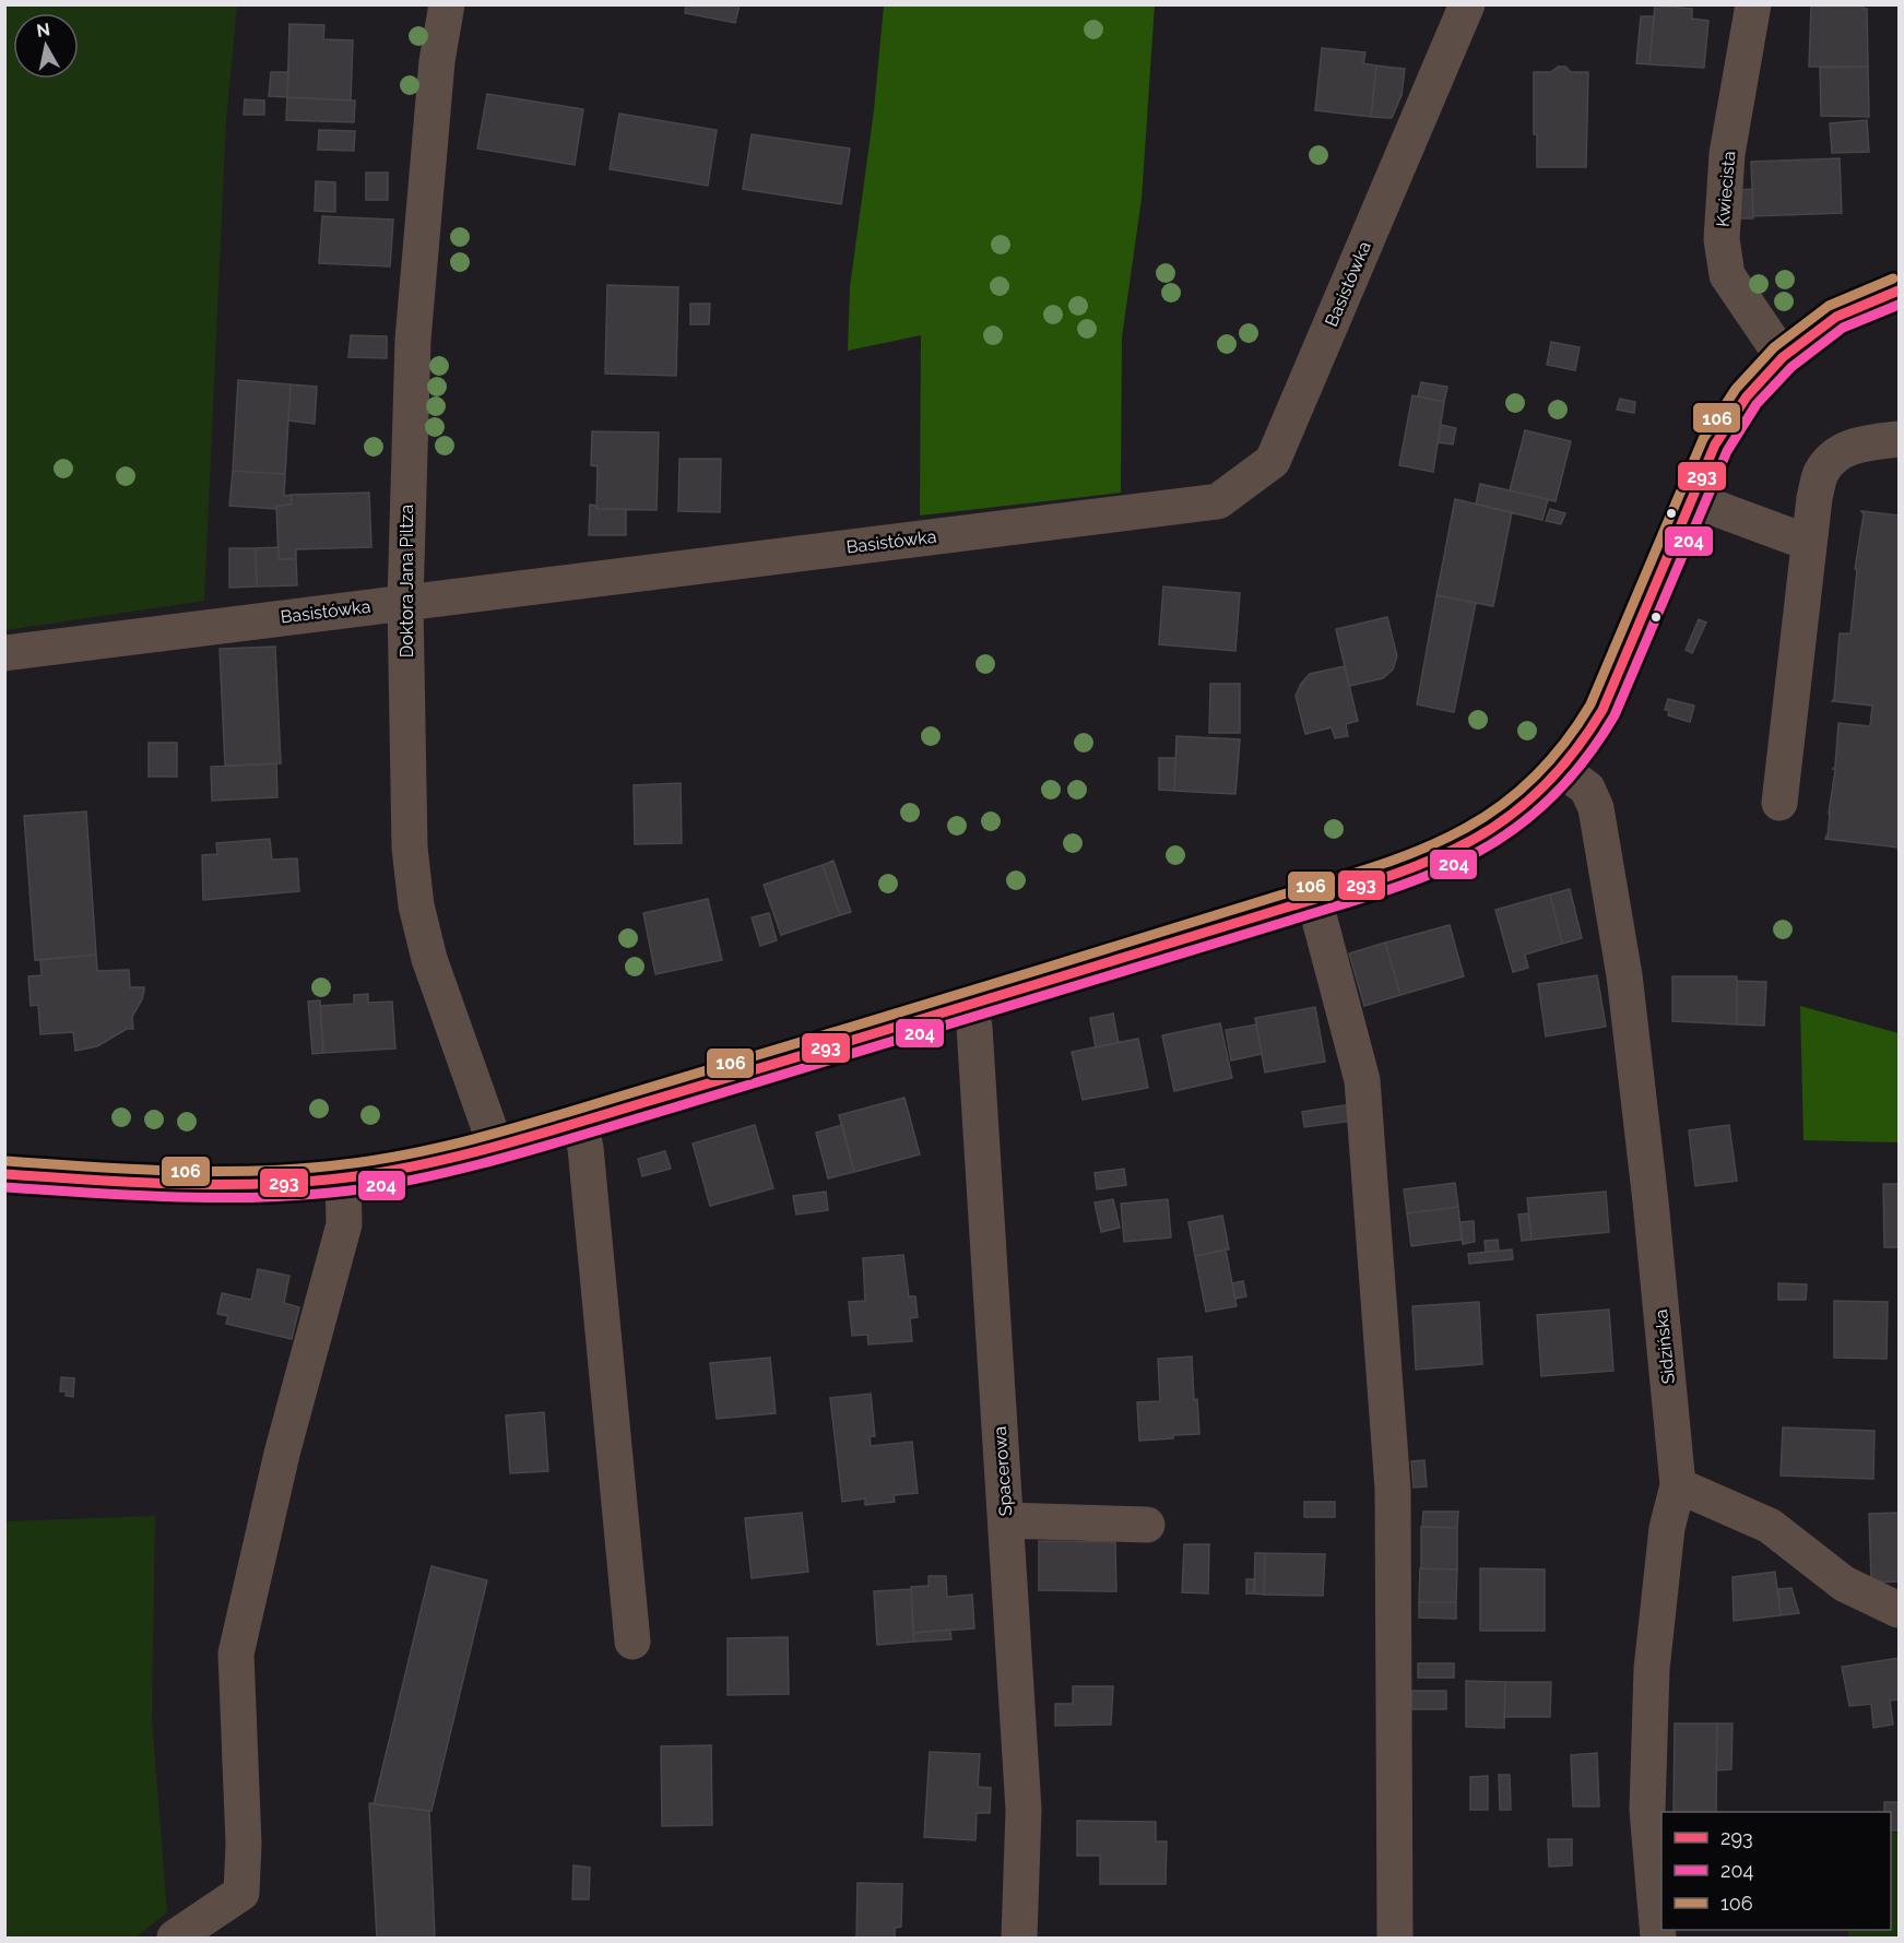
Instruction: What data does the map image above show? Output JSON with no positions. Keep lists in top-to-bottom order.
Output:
{
  "streets": {
    "street": [
      "Kwiecista",
      "Basistówka",
      "Doktora Jana Piltza",
      "Sidzińska",
      "Spacerowa"
    ]
  },
  "crossings": [
    ["Basistówka", "Doktora Jana Piltza"]
  ],
  "lines": ["transit line 106", "transit line 293", "transit line 204"],
  "legend": ["293", "204", "106"],
  "north": "top"
}
